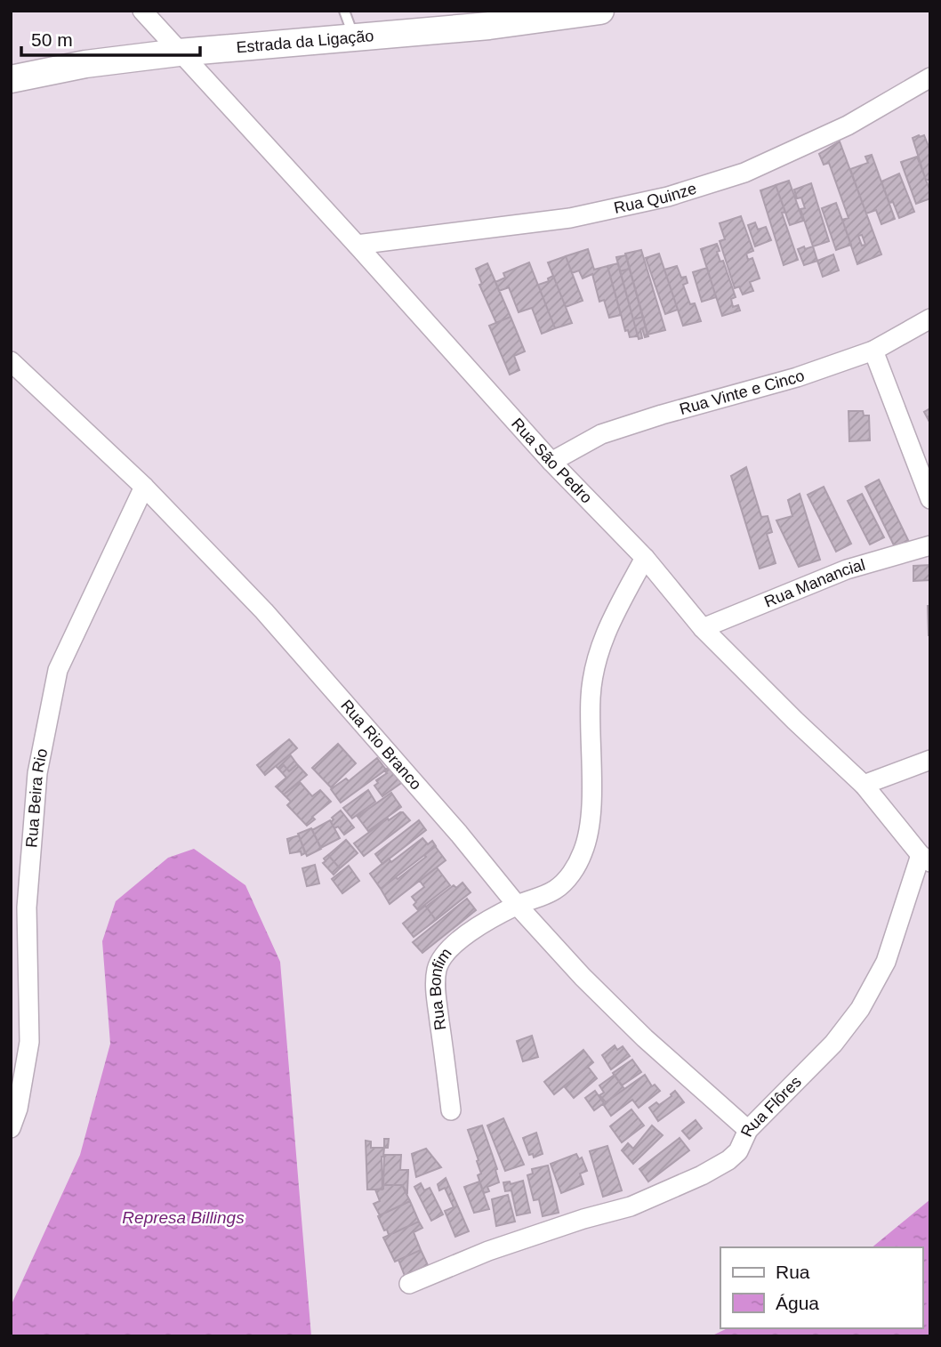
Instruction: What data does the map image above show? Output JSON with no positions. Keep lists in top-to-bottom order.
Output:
{
  "streets": {
    "street": [
      "Estrada da Ligação",
      "Rua Quinze",
      "Rua Vinte e Cinco",
      "Rua São Pedro",
      "Rua Manancial",
      "Rua Rio Branco",
      "Rua Beira Rio",
      "Rua Bonfim",
      "Rua Flôres"
    ]
  },
  "crossings": [
    ["Estrada da Ligação", "Rua São Pedro"],
    ["Rua Quinze", "Rua São Pedro"],
    ["Rua Vinte e Cinco", "Rua São Pedro"],
    ["Rua São Pedro", "Rua Manancial"],
    ["Rua São Pedro", "Rua Bonfim"],
    ["Rua São Pedro", "Rua Flôres"],
    ["Rua Rio Branco", "Rua Beira Rio"],
    ["Rua Rio Branco", "Rua Bonfim"],
    ["Rua Rio Branco", "Rua Flôres"]
  ],
  "water": ["Represa Billings"],
  "legend": ["Rua", "Água"],
  "scale_bar": "50 m"
}
